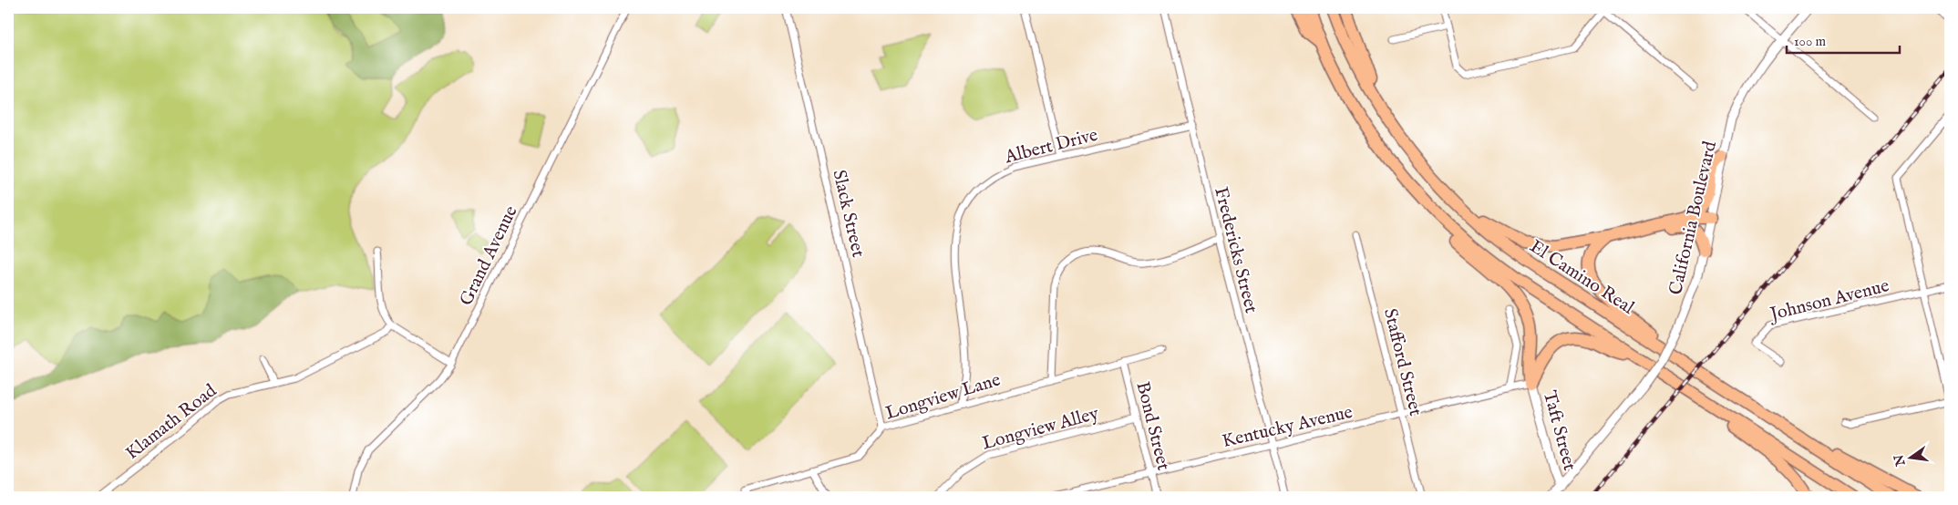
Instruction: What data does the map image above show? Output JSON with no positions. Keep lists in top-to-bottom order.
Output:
{
  "streets": {
    "highway": ["El Camino Real"],
    "street": [
      "Albert Drive",
      "Slack Street",
      "California Boulevard",
      "Fredericks Street",
      "Grand Avenue",
      "Johnson Avenue",
      "Stafford Street",
      "Longview Lane",
      "Klamath Road",
      "Bond Street",
      "Kentucky Avenue",
      "Longview Alley",
      "Taft Street"
    ]
  },
  "crossings": [
    ["Albert Drive", "Fredericks Street"],
    ["Albert Drive", "Longview Lane"],
    ["Slack Street", "Longview Lane"],
    ["California Boulevard", "Taft Street"],
    ["Fredericks Street", "Kentucky Avenue"],
    ["Stafford Street", "Kentucky Avenue"],
    ["Longview Lane", "Bond Street"],
    ["Bond Street", "Kentucky Avenue"],
    ["Bond Street", "Longview Alley"],
    ["Kentucky Avenue", "Taft Street"]
  ],
  "scale_bar": "100 m",
  "north": "left"
}
